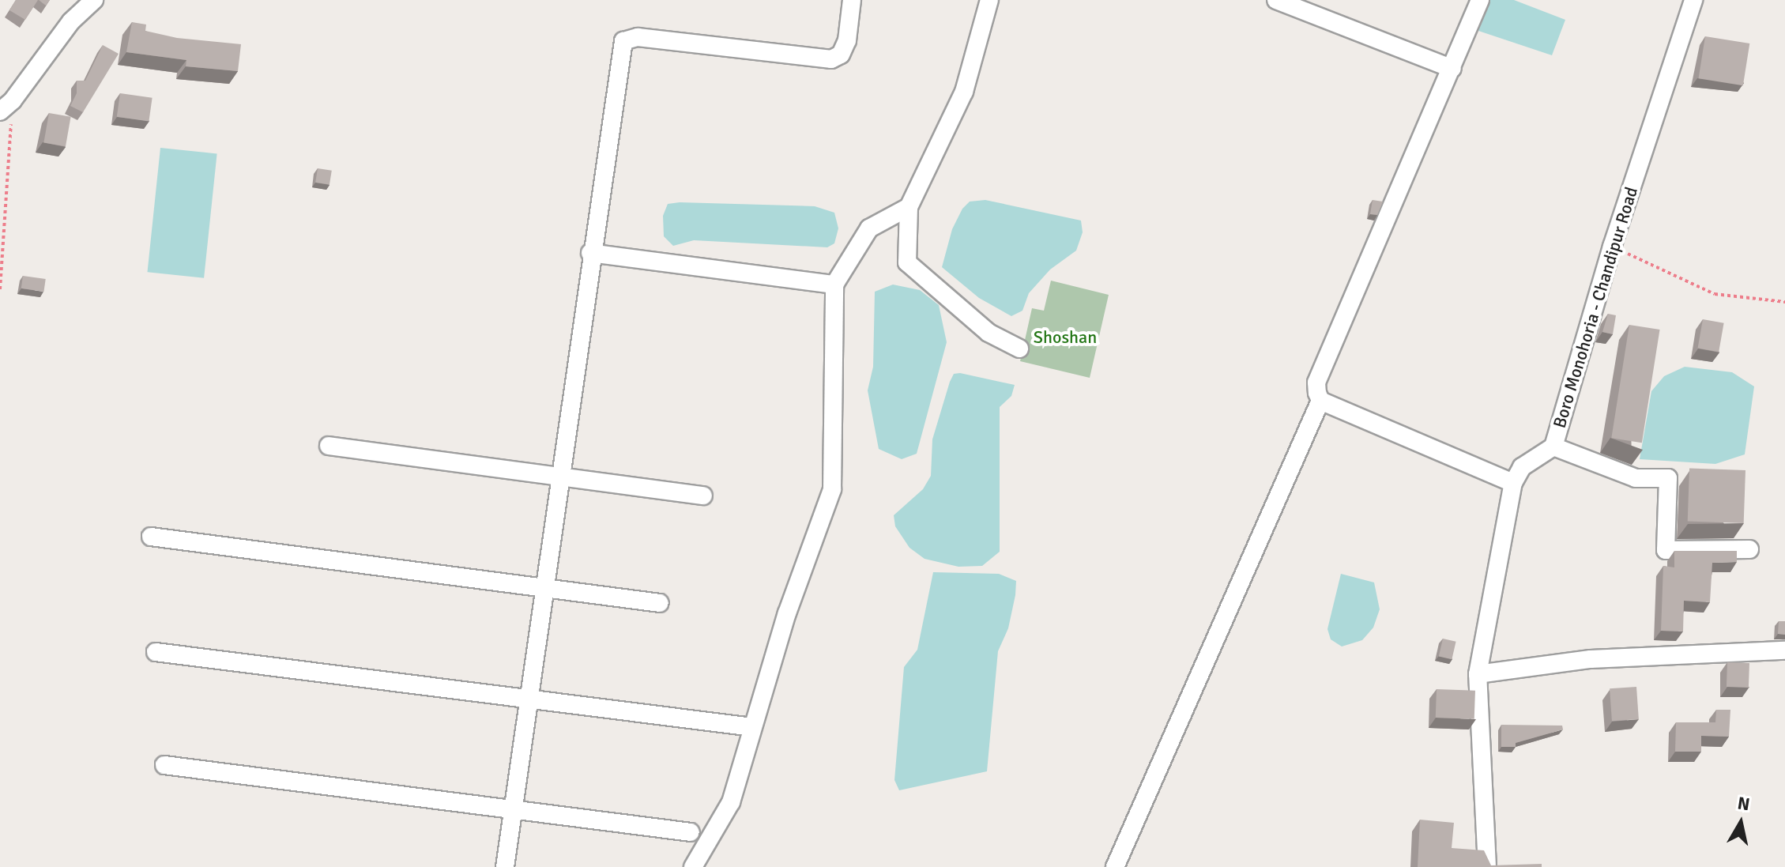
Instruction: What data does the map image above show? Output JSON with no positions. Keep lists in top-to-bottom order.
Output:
{
  "streets": {
    "street": ["Boro Monohoria - Chandipur Road"]
  },
  "parks": ["Shoshan"],
  "north": "top"
}
